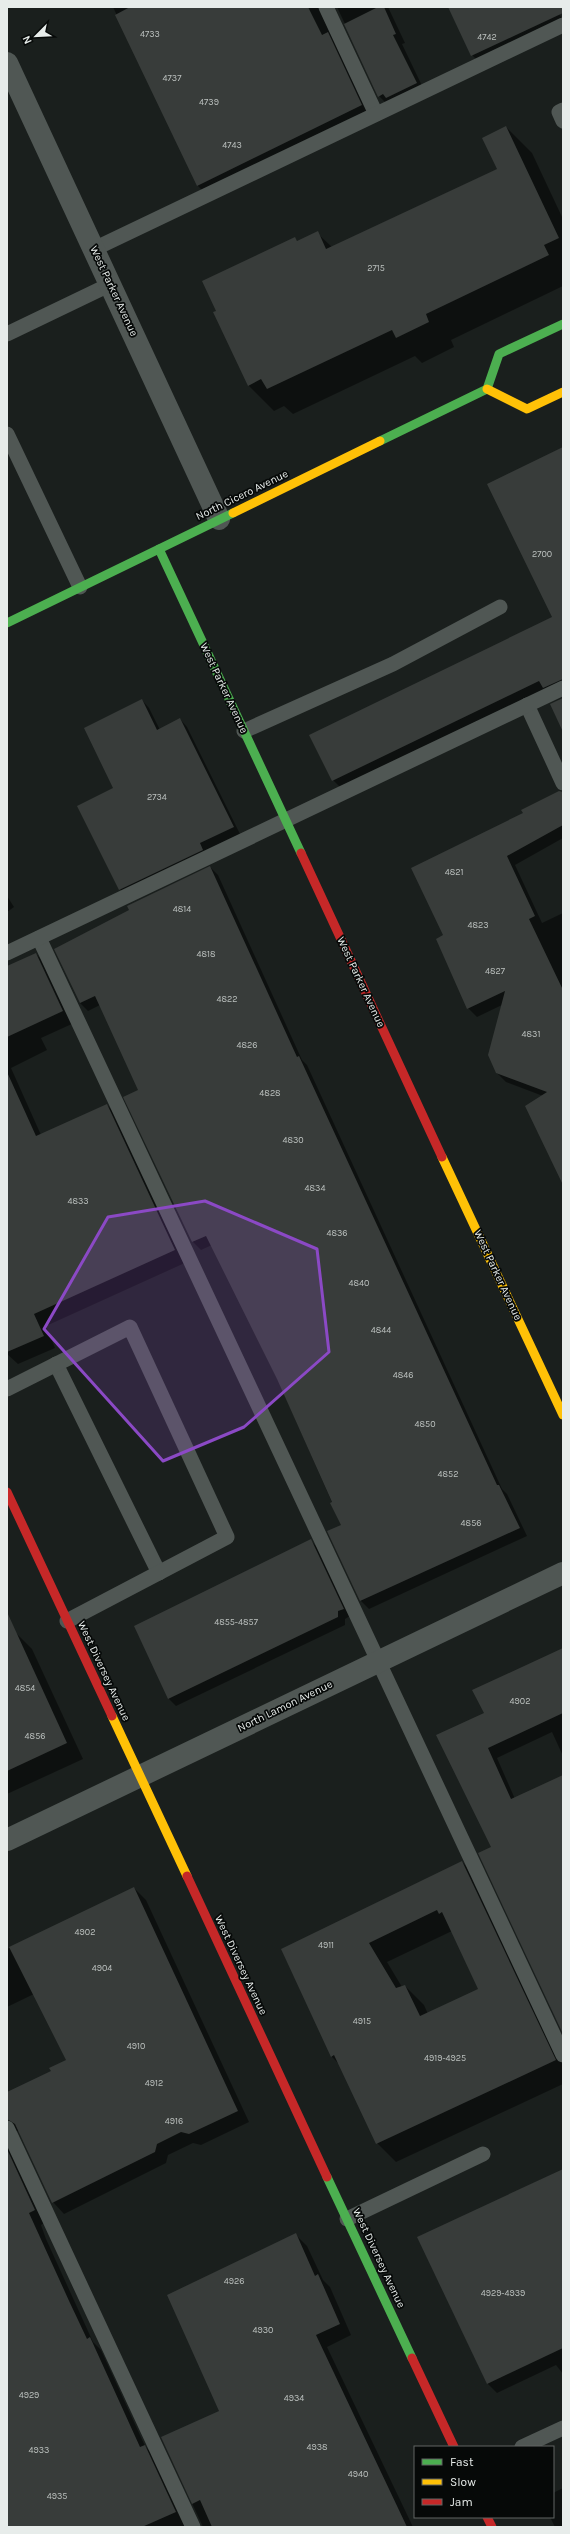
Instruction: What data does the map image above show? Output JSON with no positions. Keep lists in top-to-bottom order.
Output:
{
  "streets": {
    "main road": ["West Parker Avenue", "North Cicero Avenue", "West Diversey Avenue"],
    "street": ["North Lamon Avenue"]
  },
  "crossings": [
    ["West Parker Avenue", "North Cicero Avenue"],
    ["West Diversey Avenue", "North Lamon Avenue"]
  ],
  "house_numbers": [
    "4733",
    "4742",
    "4737",
    "4739",
    "4743",
    "2715",
    "2700",
    "2734",
    "4821",
    "4814",
    "4823",
    "4818",
    "4827",
    "4822",
    "4831",
    "4826",
    "4828",
    "4830",
    "4834",
    "4833",
    "4836",
    "4840",
    "4844",
    "4846",
    "4850",
    "4852",
    "4856",
    "4855-4857",
    "4854",
    "4902",
    "4856",
    "4902",
    "4911",
    "4904",
    "4915",
    "4910",
    "4919-4925",
    "4912",
    "4916",
    "4926",
    "4929-4939",
    "4930",
    "4929",
    "4934",
    "4938",
    "4933",
    "4940",
    "4935"
  ],
  "legend": ["Fast", "Slow", "Jam"],
  "north": "bottom left"
}
